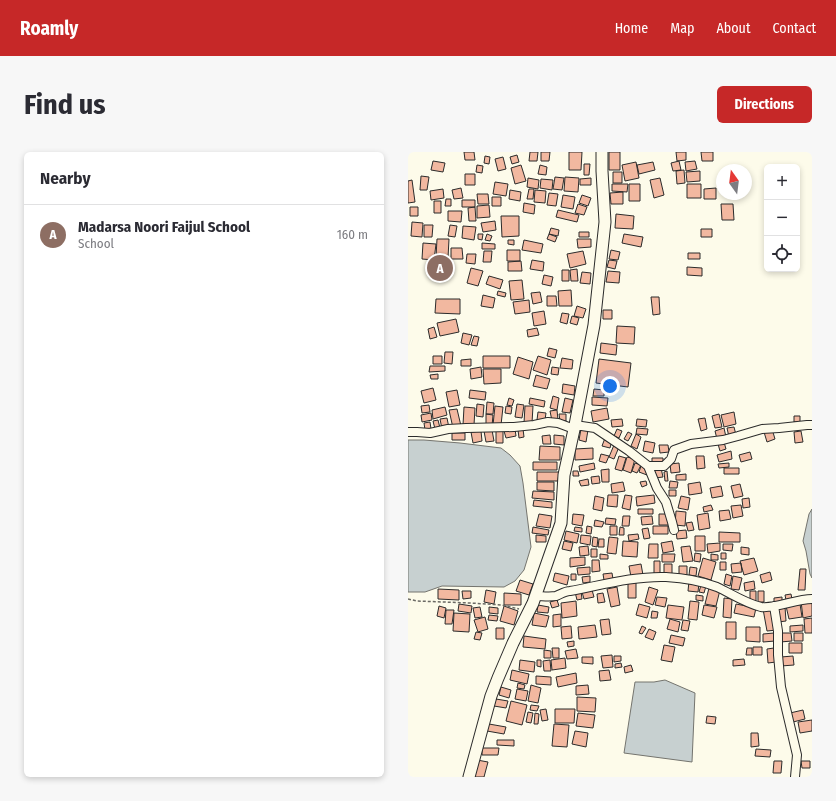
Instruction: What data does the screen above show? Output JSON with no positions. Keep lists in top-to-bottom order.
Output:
{
  "north": "top",
  "page": {
    "header": "Roamly",
    "nav": [
      "Home",
      "Map",
      "About",
      "Contact"
    ],
    "buttons": "Directions",
    "title": "Find us",
    "heading": "Nearby",
    "map_buttons": ["+", "−"],
    "list": [
      {
        "mark": "A",
        "name": "Madarsa Noori Faijul School",
        "note": "School",
        "value": "160 m"
      }
    ],
    "pins": "A"
  }
}
